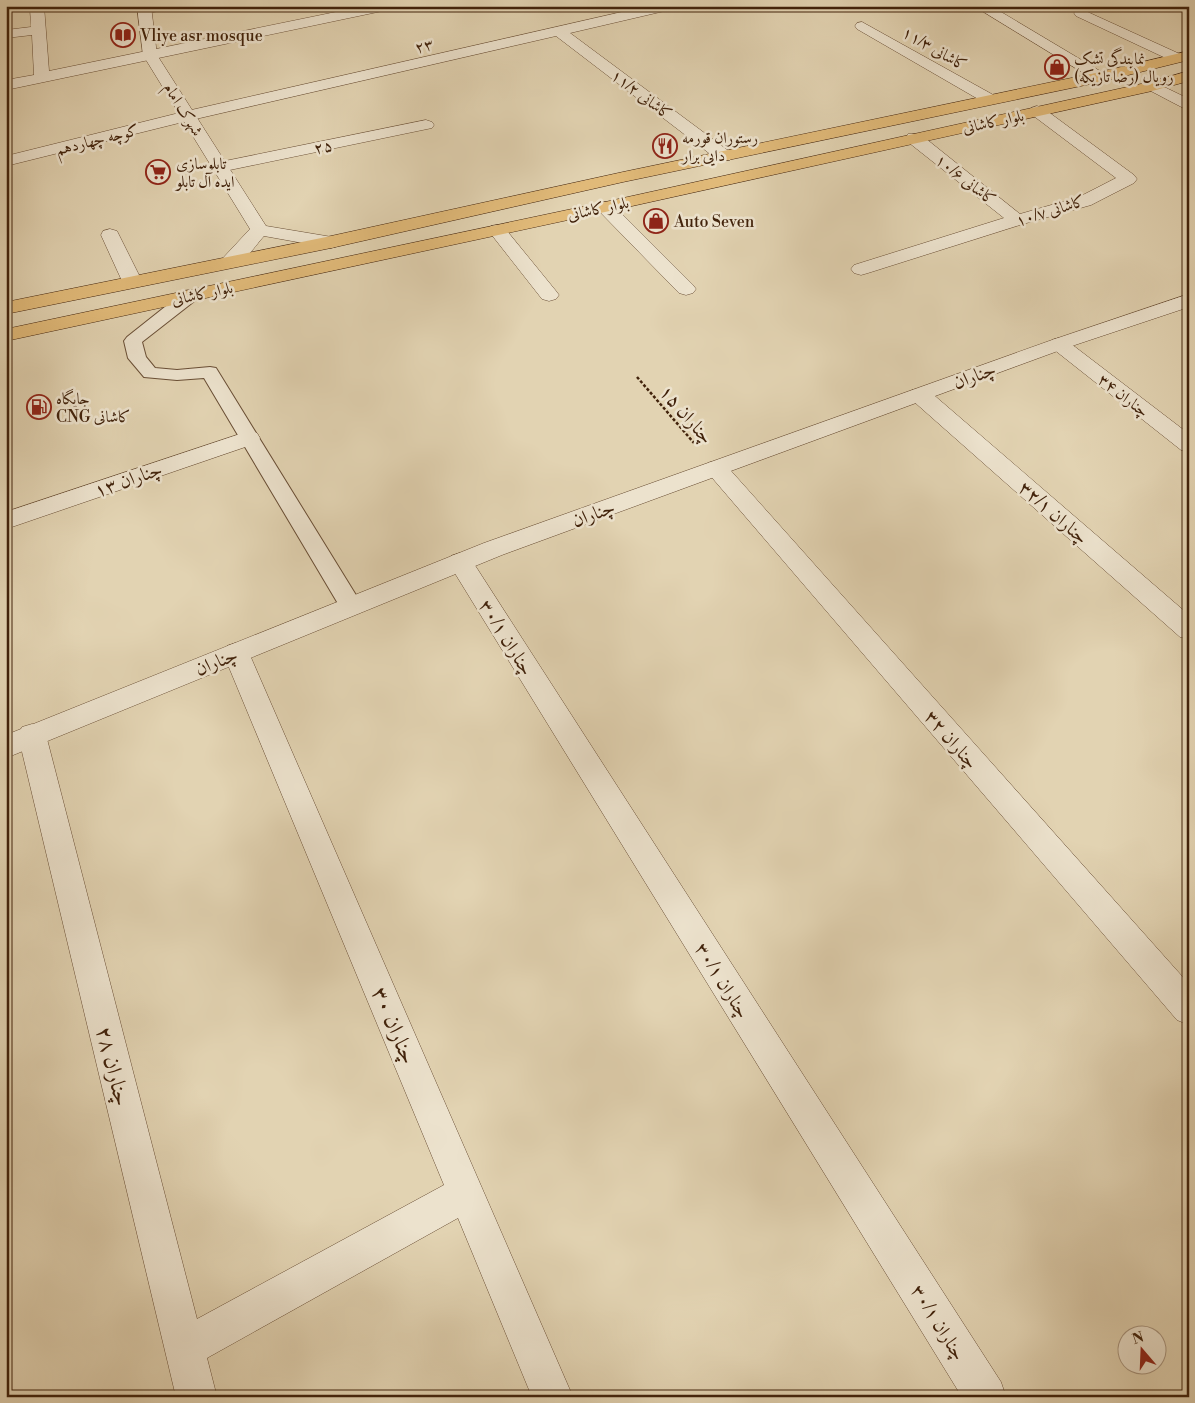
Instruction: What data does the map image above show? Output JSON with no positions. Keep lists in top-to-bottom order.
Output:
{
  "streets": {
    "main road": ["بلوار کاشانی"],
    "street": [
      "۲۳",
      "۱۱/۳ کاشانی",
      "۱۱/۲ کاشانی",
      "شهرک امام",
      "کوچه چهاردهم",
      "۲۵",
      "۱۰/۶ کاشانی",
      "۱۰/۷ کاشانی",
      "چناران",
      "چناران ۳۴",
      "چناران ۱۳",
      "چناران ۳۲/۱",
      "چناران ۳۰/۱",
      "چناران ۳۲",
      "چناران ۳۰",
      "چناران ۲۸"
    ],
    "path": ["چناران ۱۵"]
  },
  "crossings": [
    ["۲۳", "۱۱/۲ کاشانی"],
    ["۲۳", "شهرک امام"],
    ["۲۳", "کوچه چهاردهم"],
    ["۱۱/۳ کاشانی", "بلوار کاشانی"],
    ["۱۱/۲ کاشانی", "بلوار کاشانی"],
    ["شهرک امام", "کوچه چهاردهم"],
    ["شهرک امام", "۲۵"],
    ["بلوار کاشانی", "۱۰/۶ کاشانی"],
    ["بلوار کاشانی", "۱۰/۷ کاشانی"],
    ["۱۰/۶ کاشانی", "۱۰/۷ کاشانی"],
    ["چناران", "چناران ۳۴"],
    ["چناران", "چناران ۱۵"],
    ["چناران", "چناران ۳۲/۱"],
    ["چناران", "چناران ۳۰/۱"],
    ["چناران", "چناران ۳۲"],
    ["چناران", "چناران ۳۰"],
    ["چناران", "چناران ۲۸"],
    ["چناران ۱۵", "چناران ۳۲"]
  ],
  "places": {
    "library": ["Vliye asr mosque"],
    "shop": ["نمایندگی تشک رویال (رضا تازیکه)", "Auto Seven"],
    "restaurant": ["رستوران قورمه دایی برار"],
    "supermarket": ["تابلوسازی ایده آل تابلو"],
    "fuel station": ["جایگاه CNG کاشانی"]
  },
  "north": "top"
}
